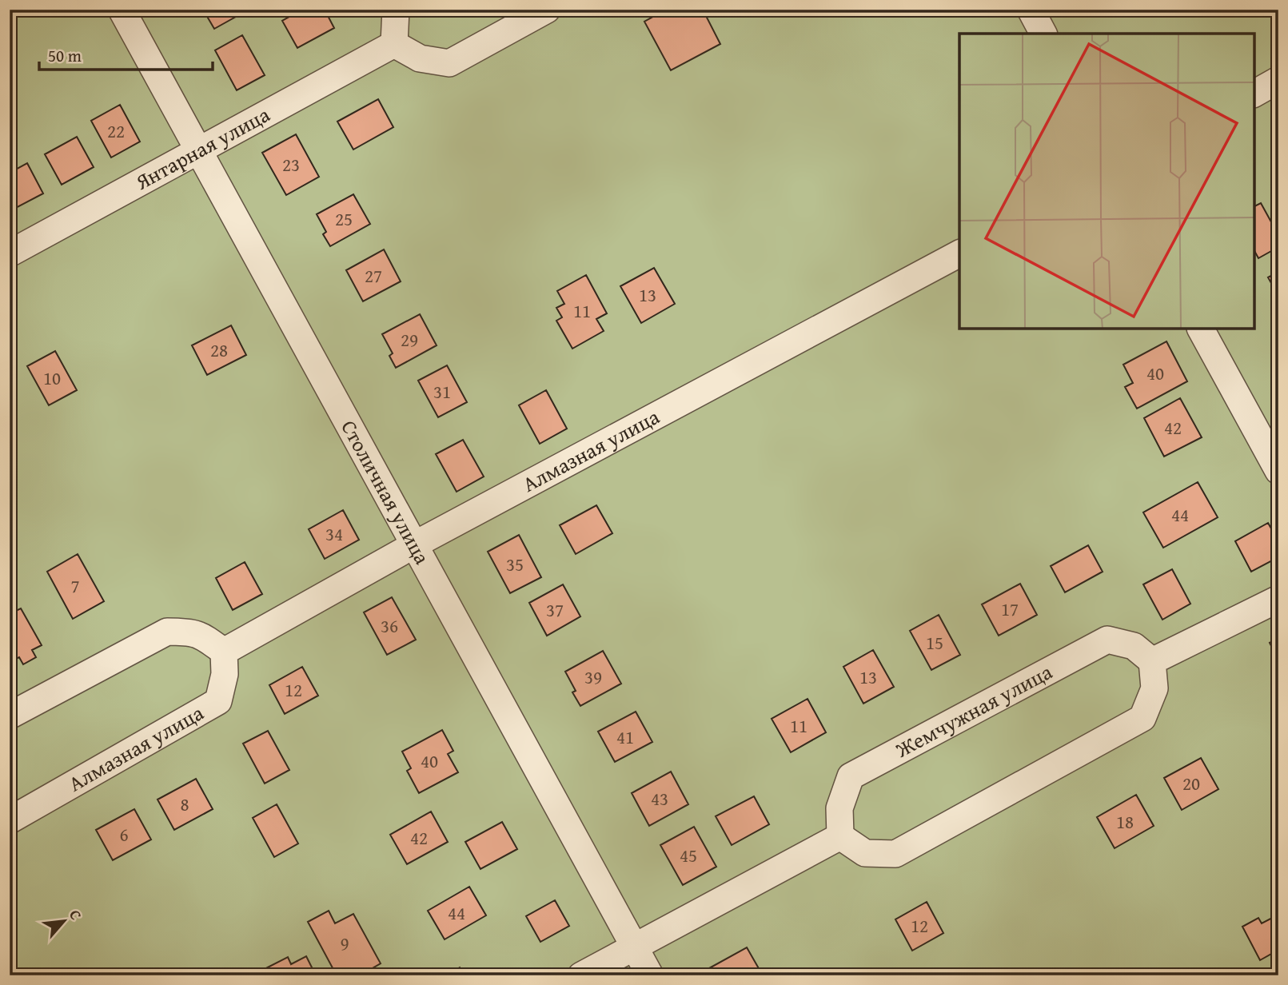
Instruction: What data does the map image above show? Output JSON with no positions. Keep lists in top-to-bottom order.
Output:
{
  "streets": {
    "street": [
      "Янтарная улица",
      "Алмазная улица",
      "Столичная улица",
      "Жемчужная улица"
    ]
  },
  "crossings": [
    ["Янтарная улица", "Столичная улица"],
    ["Алмазная улица", "Столичная улица"]
  ],
  "house_numbers": [
    "22",
    "23",
    "25",
    "27",
    "13",
    "11",
    "29",
    "28",
    "40",
    "10",
    "31",
    "42",
    "44",
    "34",
    "35",
    "7",
    "17",
    "37",
    "36",
    "15",
    "39",
    "13",
    "12",
    "11",
    "41",
    "40",
    "20",
    "43",
    "8",
    "18",
    "6",
    "42",
    "45",
    "44",
    "12",
    "9"
  ],
  "scale_bar": "50 m",
  "north": "top right"
}
